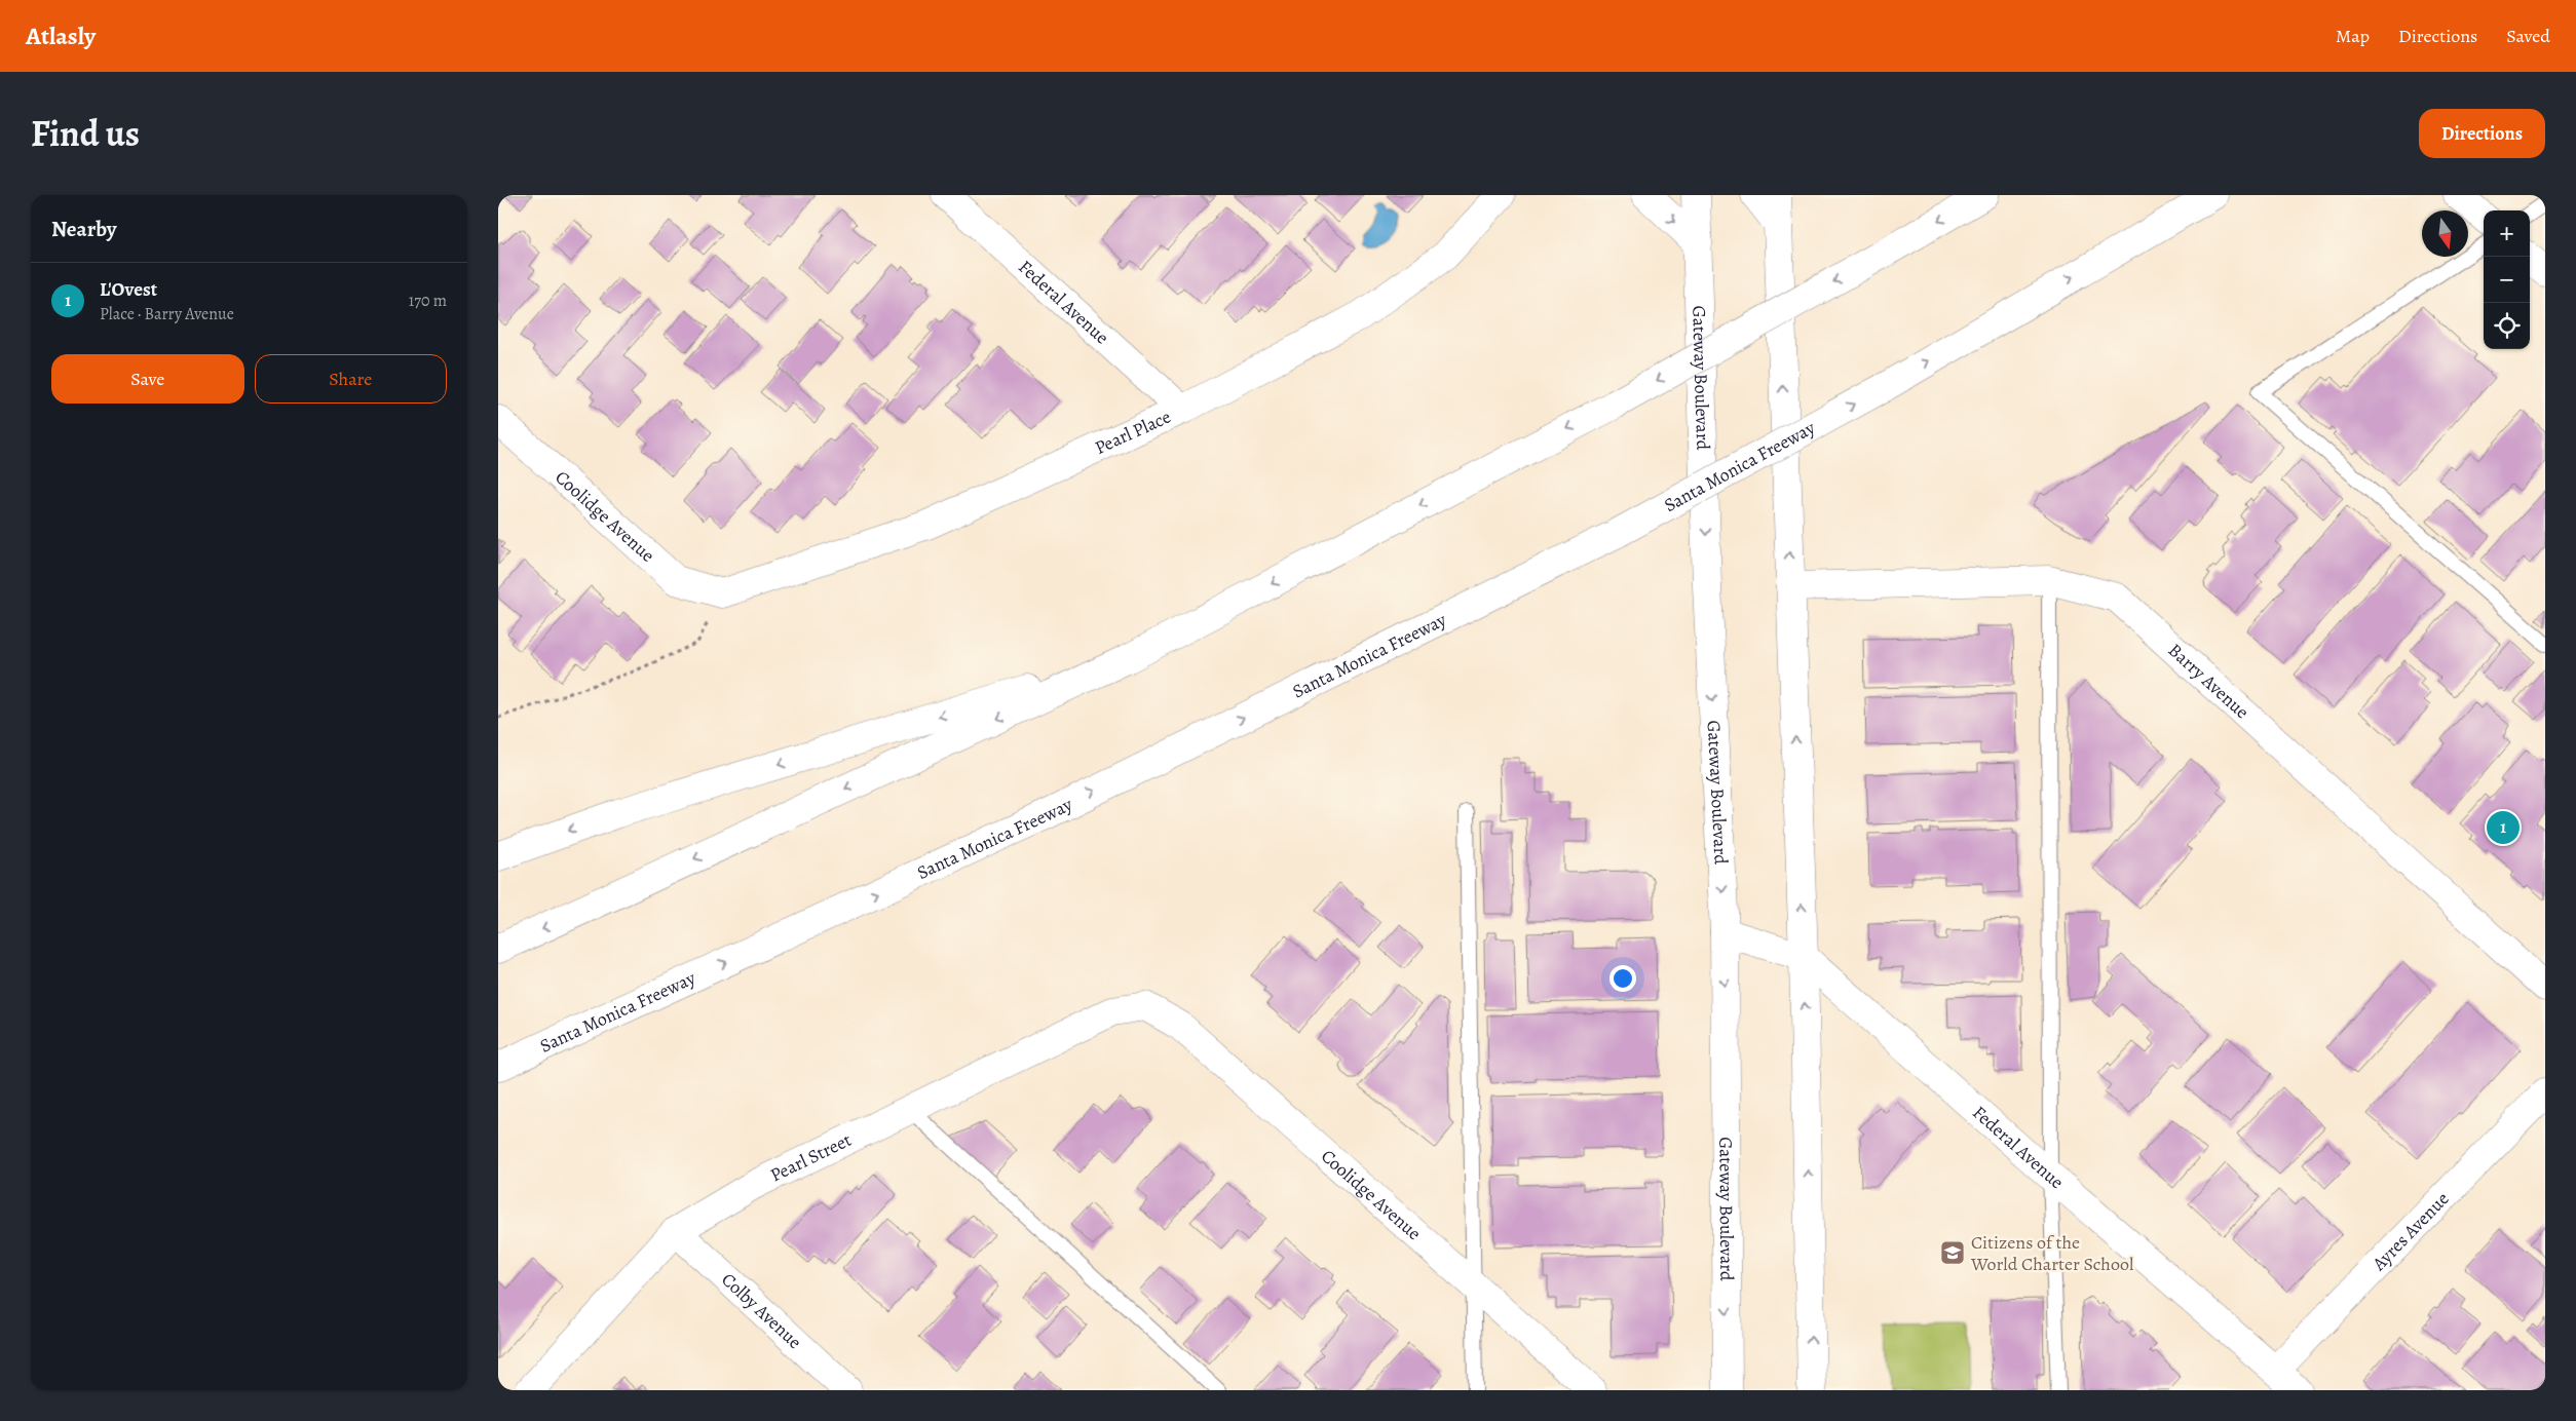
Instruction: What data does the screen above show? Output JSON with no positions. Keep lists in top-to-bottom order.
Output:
{
  "streets": {
    "main road": [
      "Federal Avenue",
      "Gateway Boulevard",
      "Pearl Place",
      "Santa Monica Freeway",
      "Coolidge Avenue",
      "Barry Avenue",
      "Pearl Street",
      "Ayres Avenue",
      "Colby Avenue"
    ]
  },
  "crossings": [
    ["Federal Avenue", "Gateway Boulevard"],
    ["Federal Avenue", "Pearl Place"],
    ["Federal Avenue", "Ayres Avenue"],
    ["Pearl Place", "Coolidge Avenue"],
    ["Coolidge Avenue", "Pearl Street"],
    ["Pearl Street", "Colby Avenue"]
  ],
  "places": {
    "school or university": ["Citizens of the World Charter School"]
  },
  "north": "bottom",
  "page": {
    "header": "Atlasly",
    "nav": ["Map", "Directions", "Saved"],
    "title": "Find us",
    "buttons": [
      "Directions",
      ["Save", "Share"]
    ],
    "heading": "Nearby",
    "map_buttons": ["+", "−"],
    "list": [
      {
        "mark": "1",
        "name": "L'Ovest",
        "note": "Place · Barry Avenue",
        "value": "170 m"
      }
    ],
    "pins": "1"
  }
}
